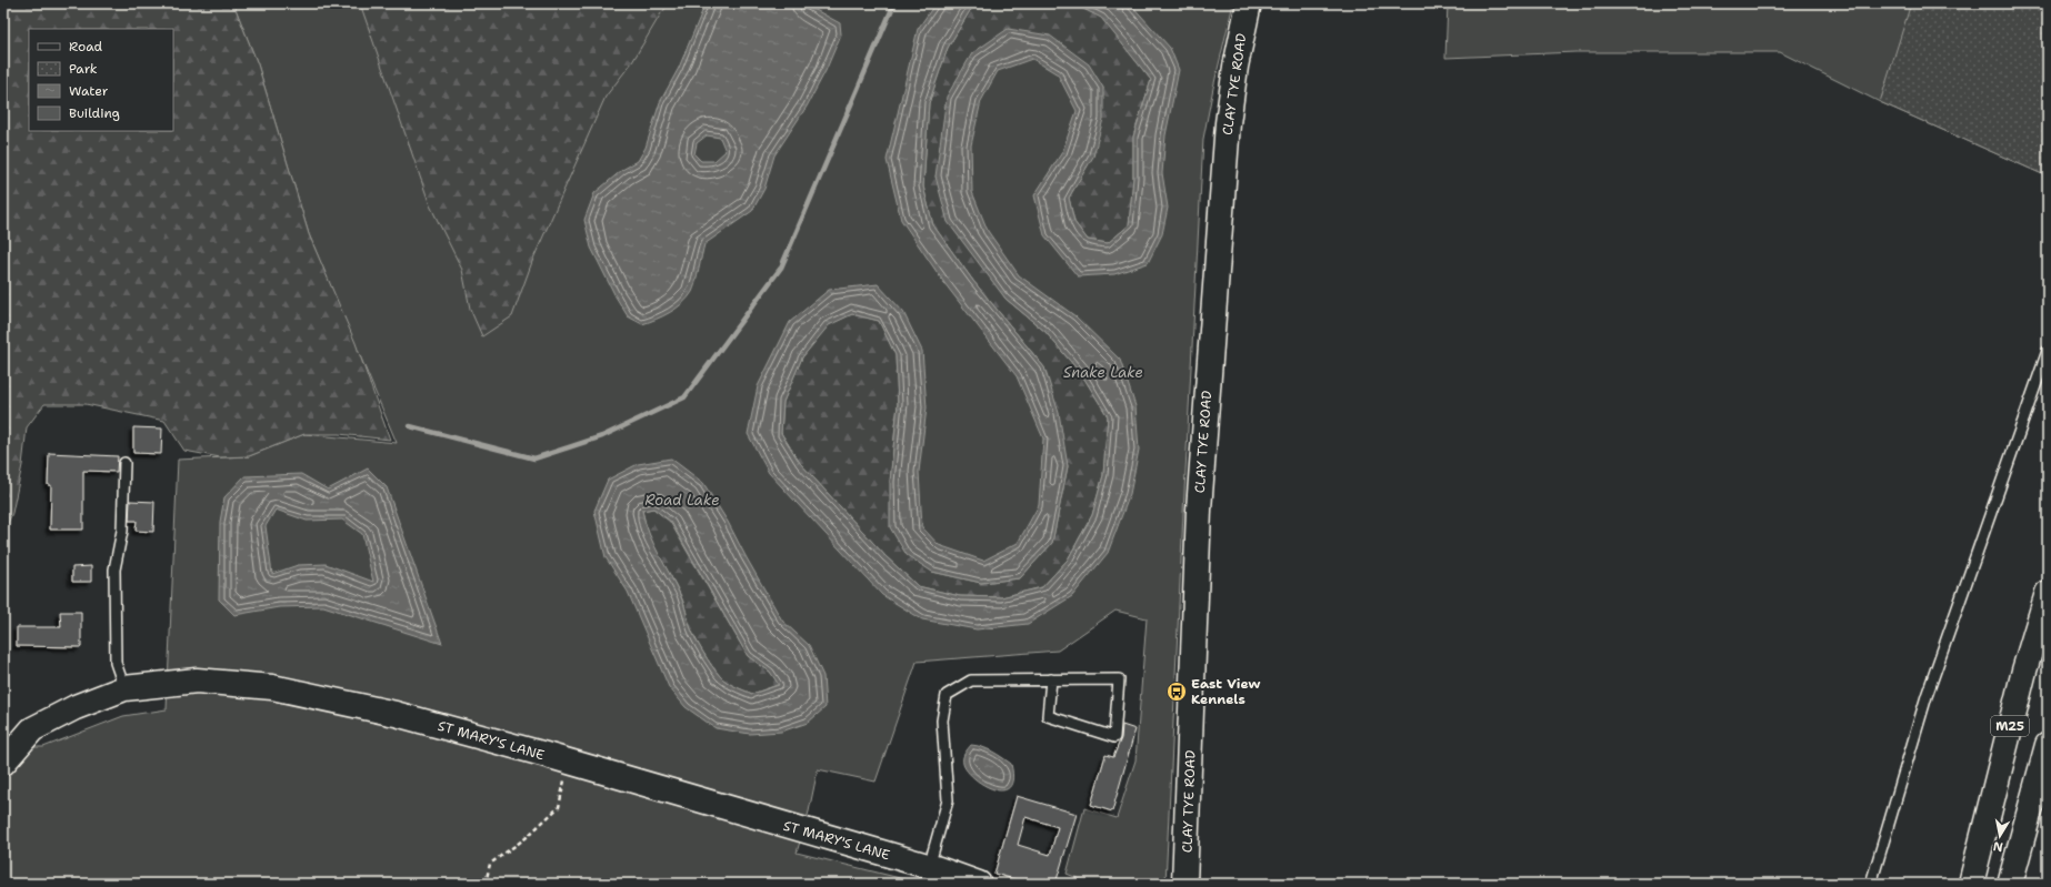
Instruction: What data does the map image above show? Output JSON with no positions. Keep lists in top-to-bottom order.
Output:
{
  "streets": {
    "main road": ["CLAY TYE ROAD", "M25", "ST MARY'S LANE"]
  },
  "water": ["Snake Lake", "Road Lake"],
  "places": {
    "bus stop": ["East View Kennels"]
  },
  "legend": [
    "Road",
    "Park",
    "Water",
    "Building"
  ],
  "north": "bottom"
}
